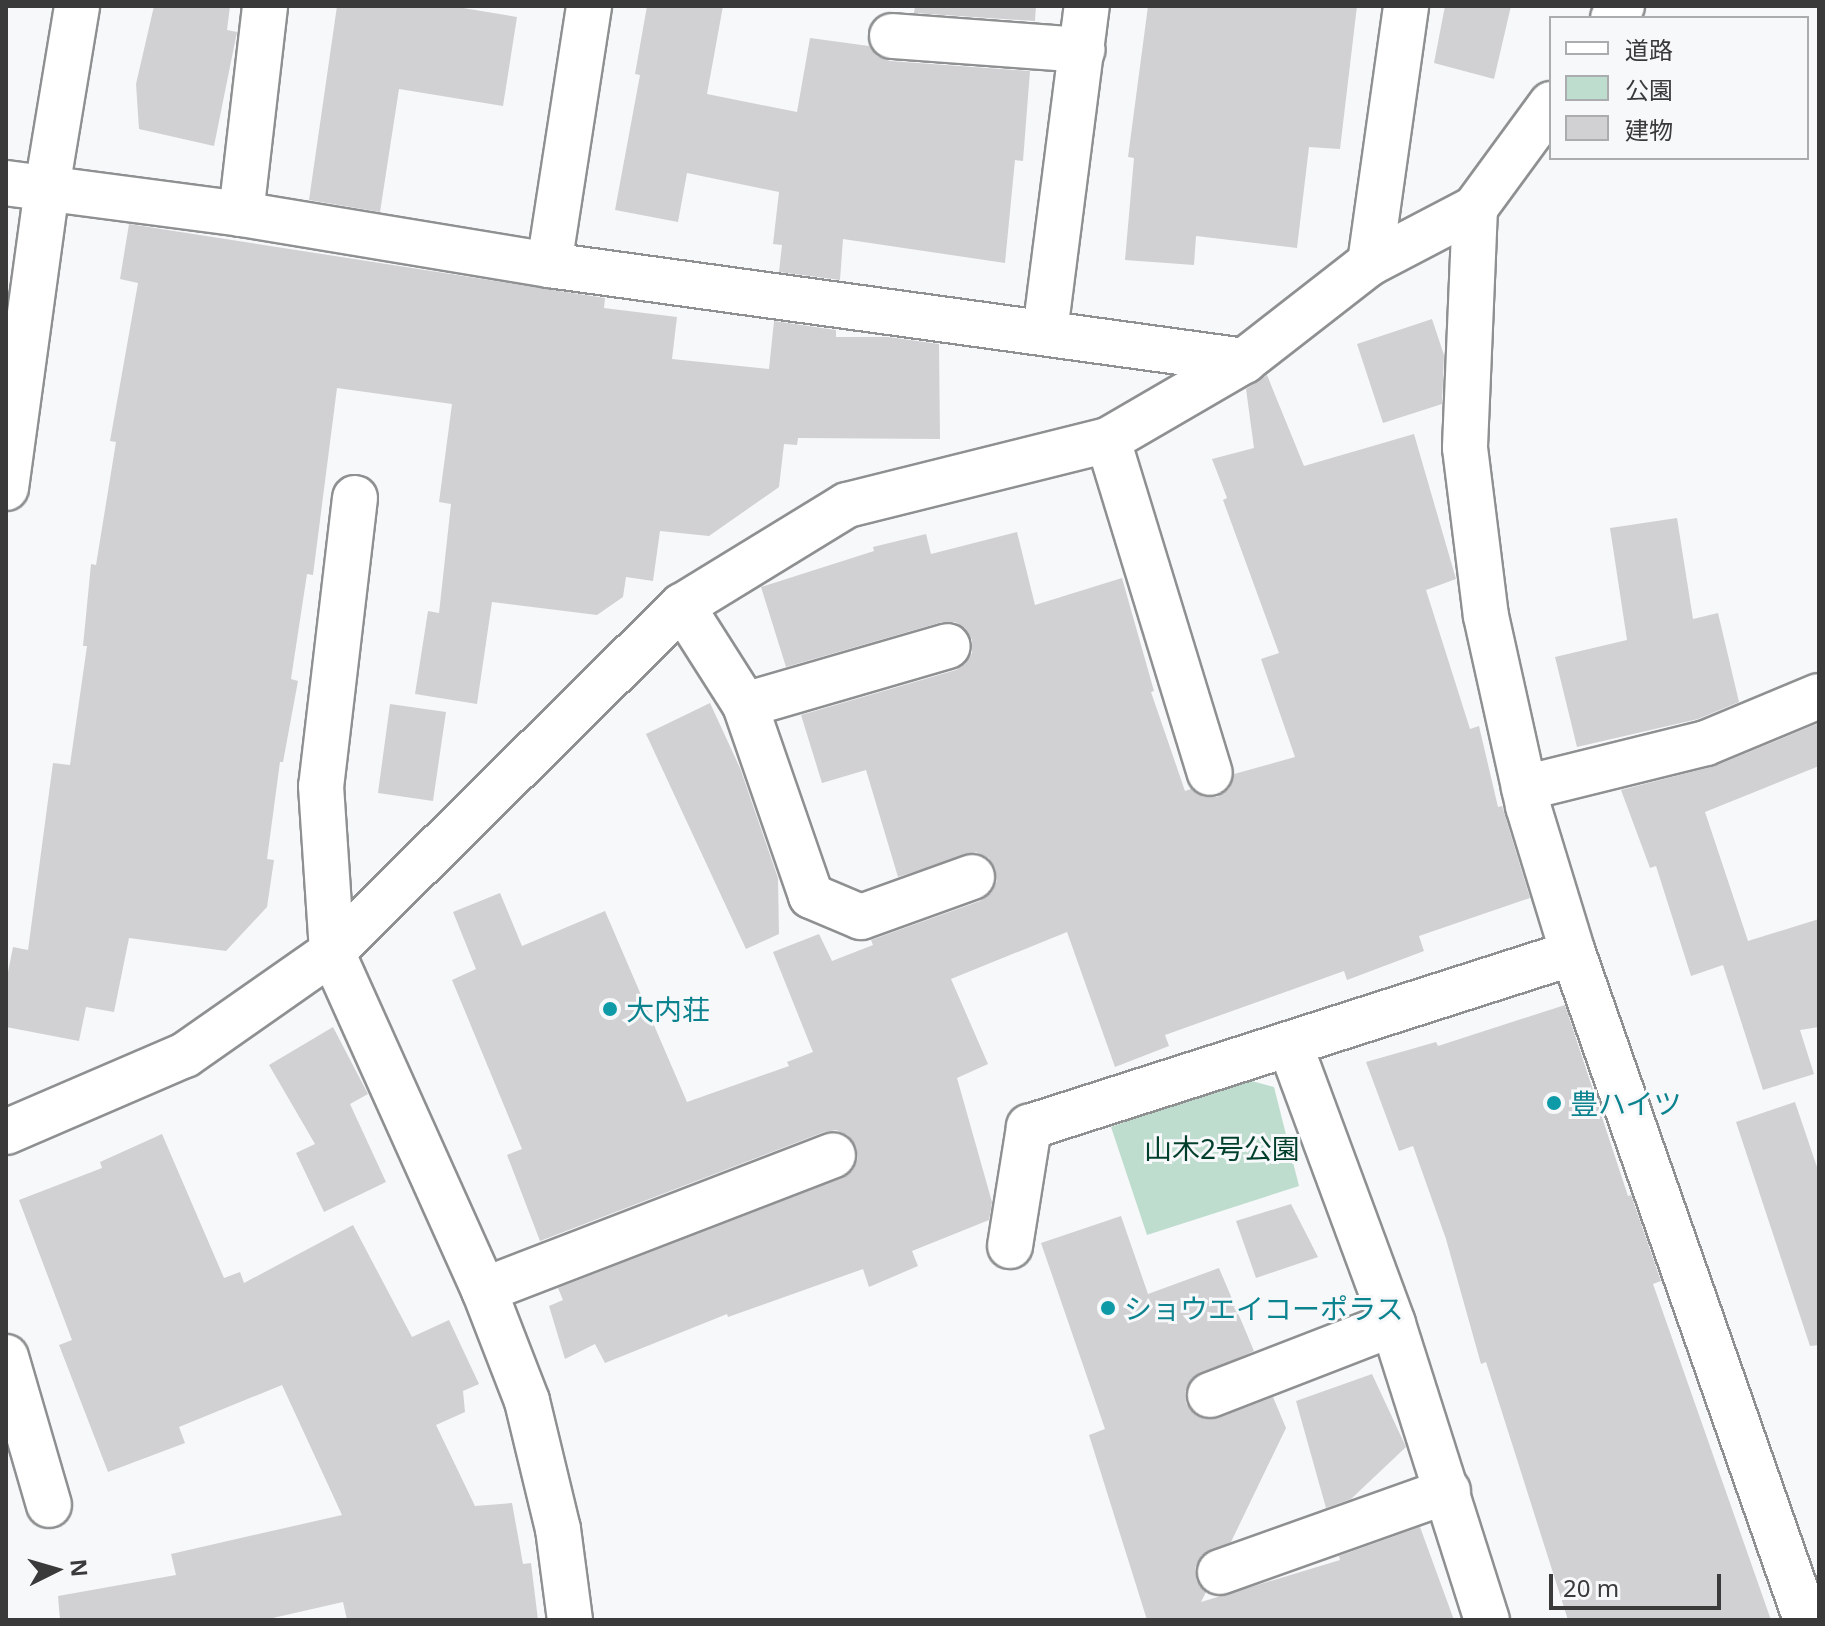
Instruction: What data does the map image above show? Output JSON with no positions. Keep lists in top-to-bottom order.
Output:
{
  "parks": ["山木2号公園"],
  "places": ["大内荘", "豊ハイツ", "ショウエイコーポラス"],
  "legend": ["道路", "公園", "建物"],
  "scale_bar": "20 m",
  "north": "right"
}
